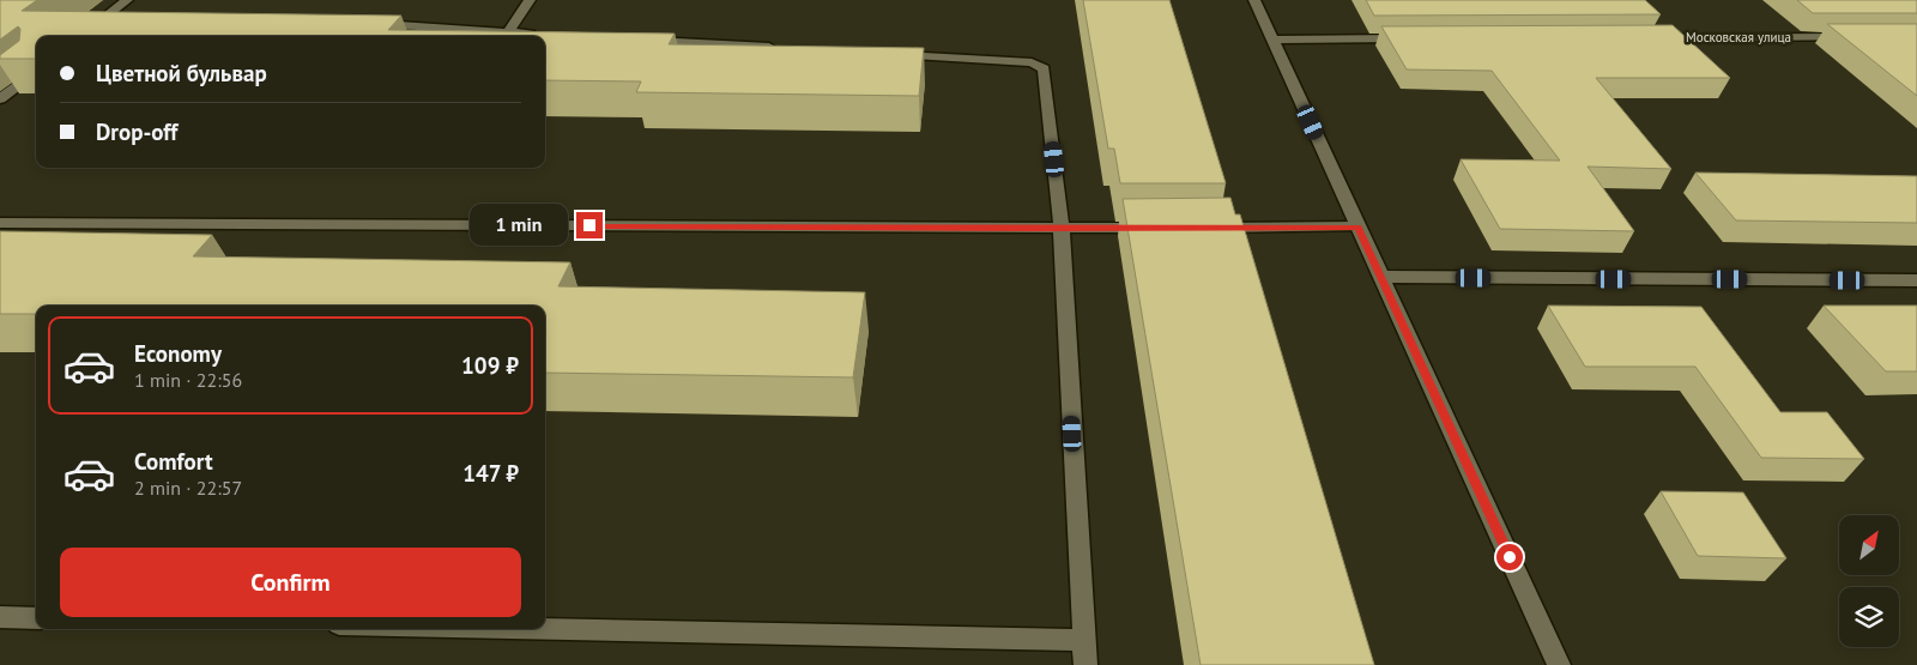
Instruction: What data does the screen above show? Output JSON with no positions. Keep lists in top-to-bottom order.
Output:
{
  "streets": {
    "street": ["Московская улица"]
  },
  "north": "top right",
  "page": {
    "banner": ["Цветной бульвар", "Drop-off"],
    "bubble": "1 min",
    "list": [
      {
        "name": "Economy",
        "note": "1 min · 22:56",
        "value": "109 ₽"
      },
      {
        "name": "Comfort",
        "note": "2 min · 22:57",
        "value": "147 ₽"
      }
    ],
    "buttons": "Confirm"
  }
}
